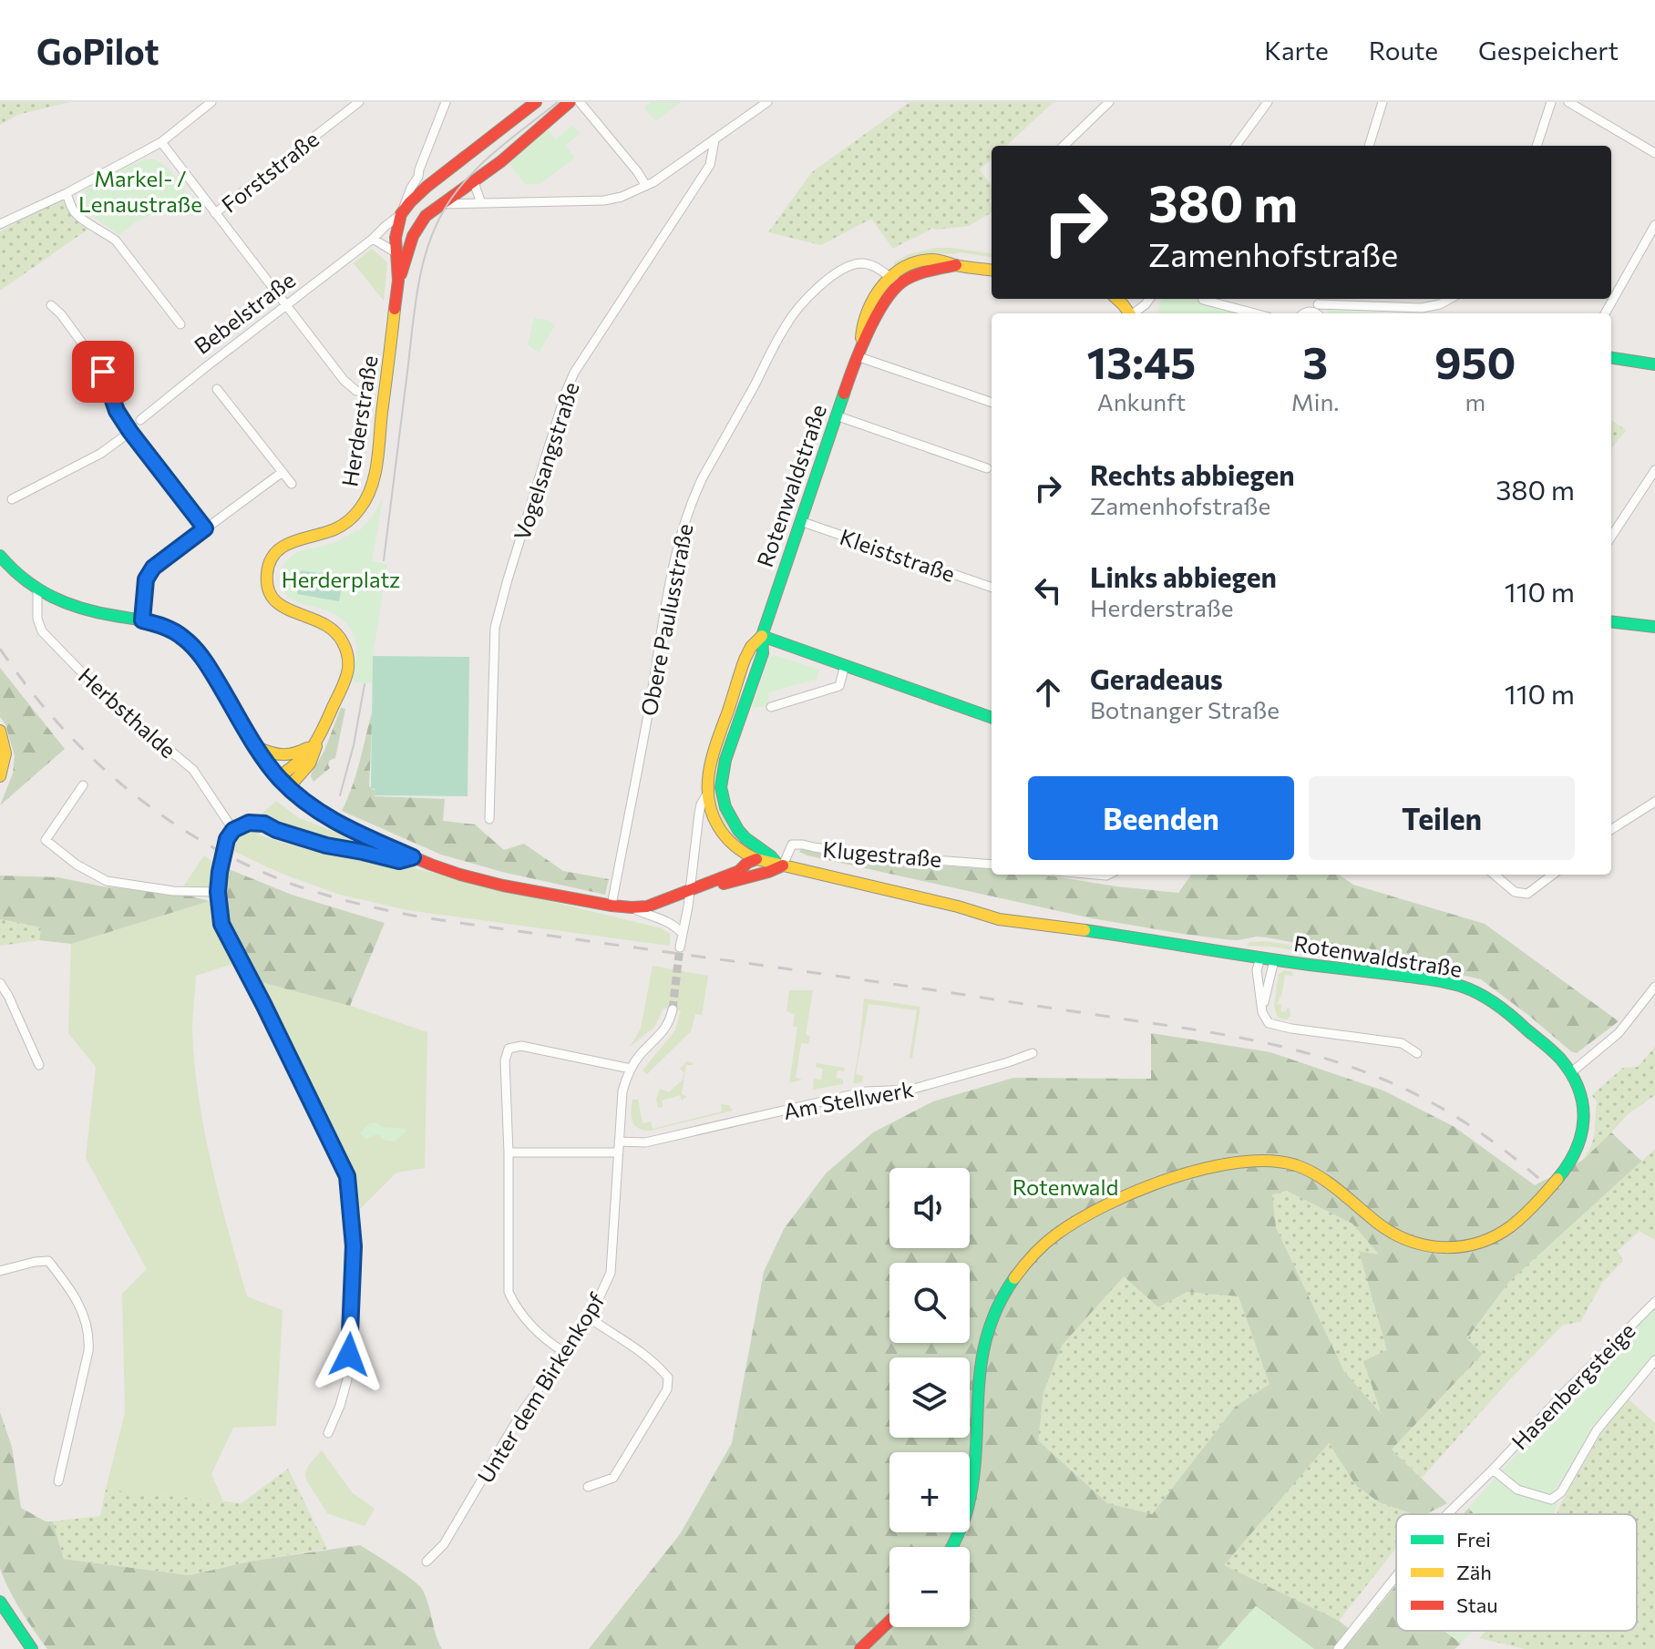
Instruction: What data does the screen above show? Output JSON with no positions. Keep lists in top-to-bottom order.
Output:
{
  "streets": {
    "main road": ["Bebelstraße", "Herderstraße", "Rotenwaldstraße"],
    "street": [
      "Forststraße",
      "Vogelsangstraße",
      "Kleiststraße",
      "Obere Paulusstraße",
      "Herbsthalde",
      "Klugestraße",
      "Am Stellwerk",
      "Hasenbergsteige",
      "Unter dem Birkenkopf"
    ]
  },
  "crossings": [
    ["Rotenwaldstraße", "Kleiststraße"],
    ["Rotenwaldstraße", "Obere Paulusstraße"],
    ["Rotenwaldstraße", "Klugestraße"],
    ["Am Stellwerk", "Unter dem Birkenkopf"]
  ],
  "parks": ["Markel- / Lenaustraße", "Herderplatz", "Rotenwald"],
  "legend": ["Frei", "Zäh", "Stau"],
  "page": {
    "header": "GoPilot",
    "nav": ["Karte", "Route", "Gespeichert"],
    "turn": ["380 m", "Zamenhofstraße"],
    "eta": [
      "13:45",
      "Ankunft",
      "3",
      "Min.",
      "950",
      "m"
    ],
    "list": [
      {
        "name": "Rechts abbiegen",
        "note": "Zamenhofstraße",
        "value": "380 m"
      },
      {
        "name": "Links abbiegen",
        "note": "Herderstraße",
        "value": "110 m"
      },
      {
        "name": "Geradeaus",
        "note": "Botnanger Straße",
        "value": "110 m"
      }
    ],
    "buttons": ["Beenden", "Teilen"],
    "map_buttons": ["+", "−"]
  }
}
